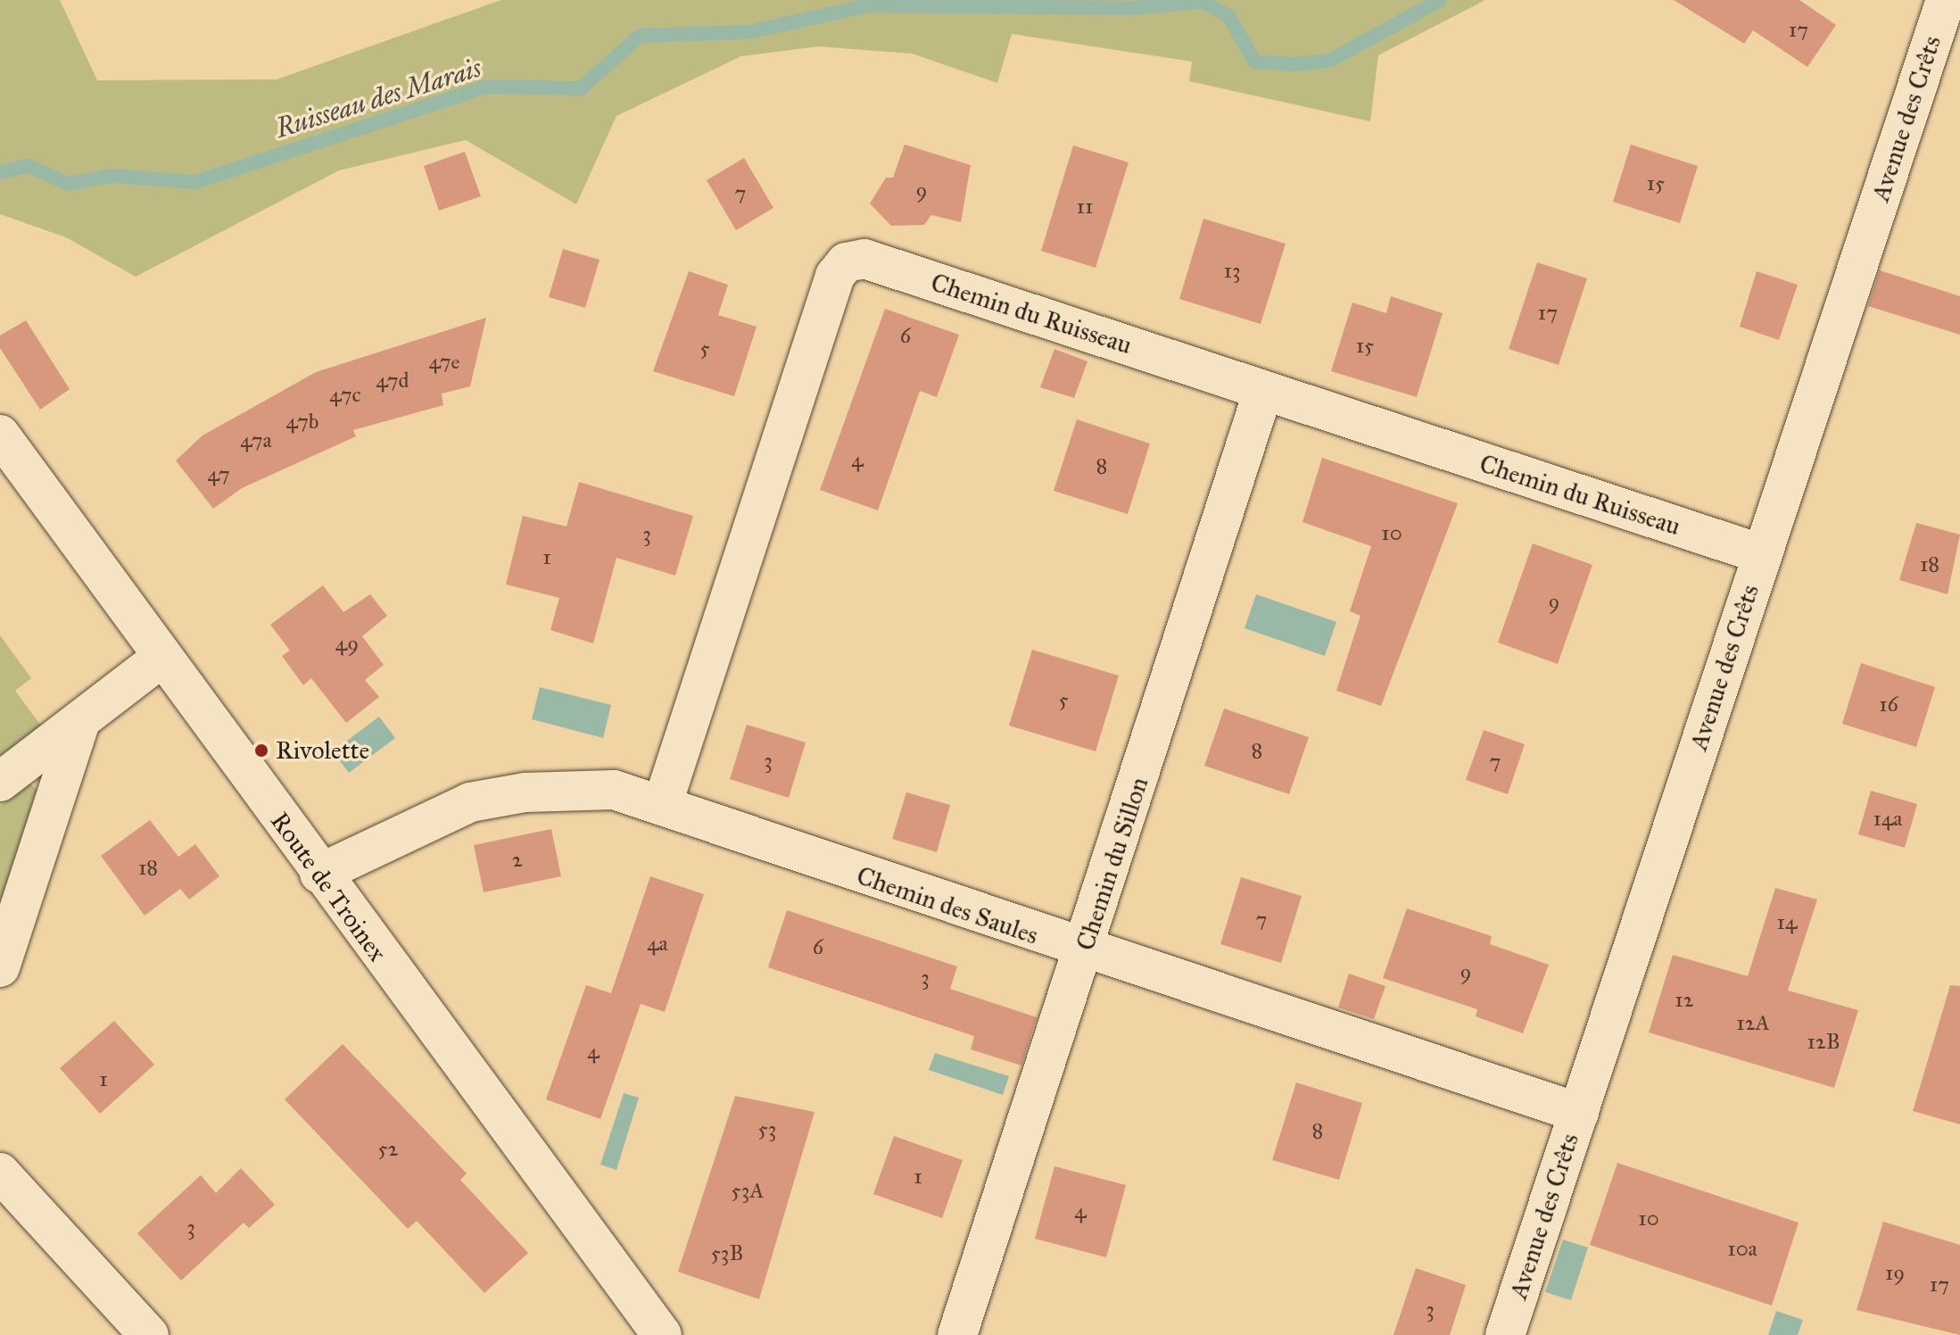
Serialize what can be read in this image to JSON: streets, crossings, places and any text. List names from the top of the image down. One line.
{"streets":{"street":["Avenue des Crêts","Chemin du Ruisseau","Chemin du Sillon","Route de Troinex","Chemin des Saules"]},"crossings":[["Avenue des Crêts","Chemin du Ruisseau"],["Avenue des Crêts","Chemin des Saules"],["Chemin du Ruisseau","Chemin du Sillon"],["Chemin du Ruisseau","Chemin des Saules"],["Chemin du Sillon","Chemin des Saules"],["Route de Troinex","Chemin des Saules"]],"water":["Ruisseau des Marais"],"places":["Rivolette"],"house_numbers":["17","15","9","7","11","13","17","6","15","5","47e","47d","47c","47b","47a","4","8","47","10","3","1","18","9","49","5","16","8","3","7","14a","2","18","7","14","4a","6","9","3","12","12A","12B","4","1","53","8","52","1","53A","4","10","3","10a","53B","19","17","3"]}
